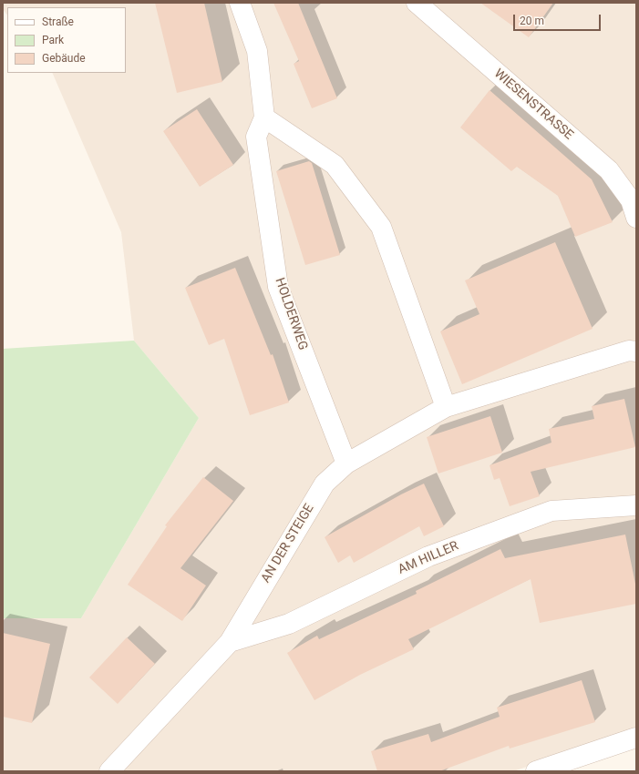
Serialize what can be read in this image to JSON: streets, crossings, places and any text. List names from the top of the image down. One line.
{"streets":{"street":["WIESENSTRASSE","HOLDERWEG","AN DER STEIGE","AM HILLER"]},"crossings":[["HOLDERWEG","AN DER STEIGE"],["AN DER STEIGE","AM HILLER"]],"legend":["Straße","Park","Gebäude"],"scale_bar":"20 m"}
